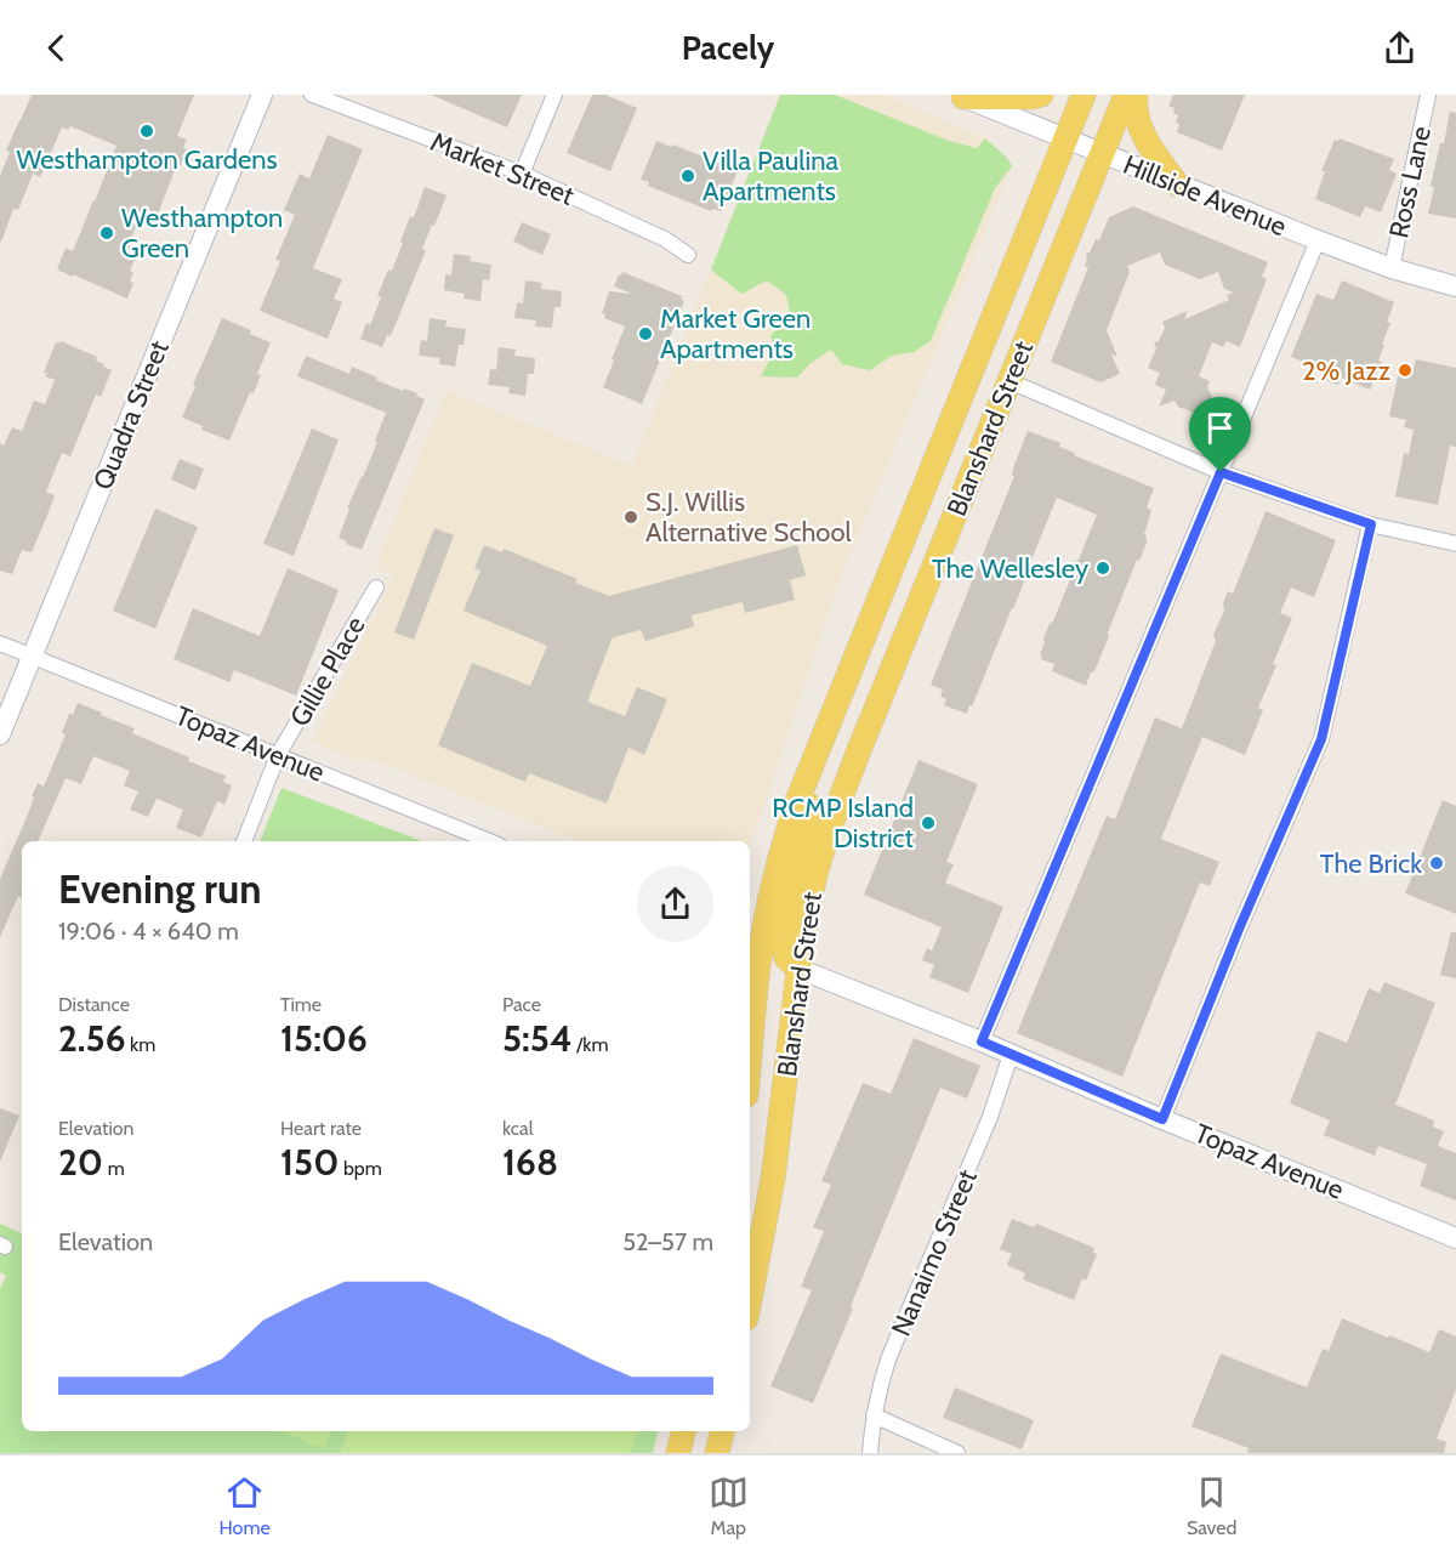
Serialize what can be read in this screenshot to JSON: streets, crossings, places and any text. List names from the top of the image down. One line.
{"streets":{"main road":["Hillside Avenue","Quadra Street","Blanshard Street","Topaz Avenue"],"street":["Market Street","Ross Lane","Gillie Place","Nanaimo Street"]},"crossings":[["Ross Lane","Hillside Avenue"],["Hillside Avenue","Blanshard Street"],["Quadra Street","Topaz Avenue"],["Blanshard Street","Topaz Avenue"],["Gillie Place","Topaz Avenue"],["Topaz Avenue","Nanaimo Street"]],"places":["Westhampton Gardens","Villa Paulina Apartments","Westhampton Green","Market Green Apartments","2% Jazz","S.J. Willis Alternative School","The Wellesley","RCMP Island District","The Brick"],"page":{"header":"Pacely","heading":["Evening run","19:06 · 4 × 640 m"],"stats":[["Distance","2.56 km"],["Time","15:06"],["Pace","5:54 /km"],["Elevation","20 m"],["Heart rate","150 bpm"],["kcal","168"]],"chart":["Elevation","52–57 m"],"tabs":["Home","Map","Saved"]}}
